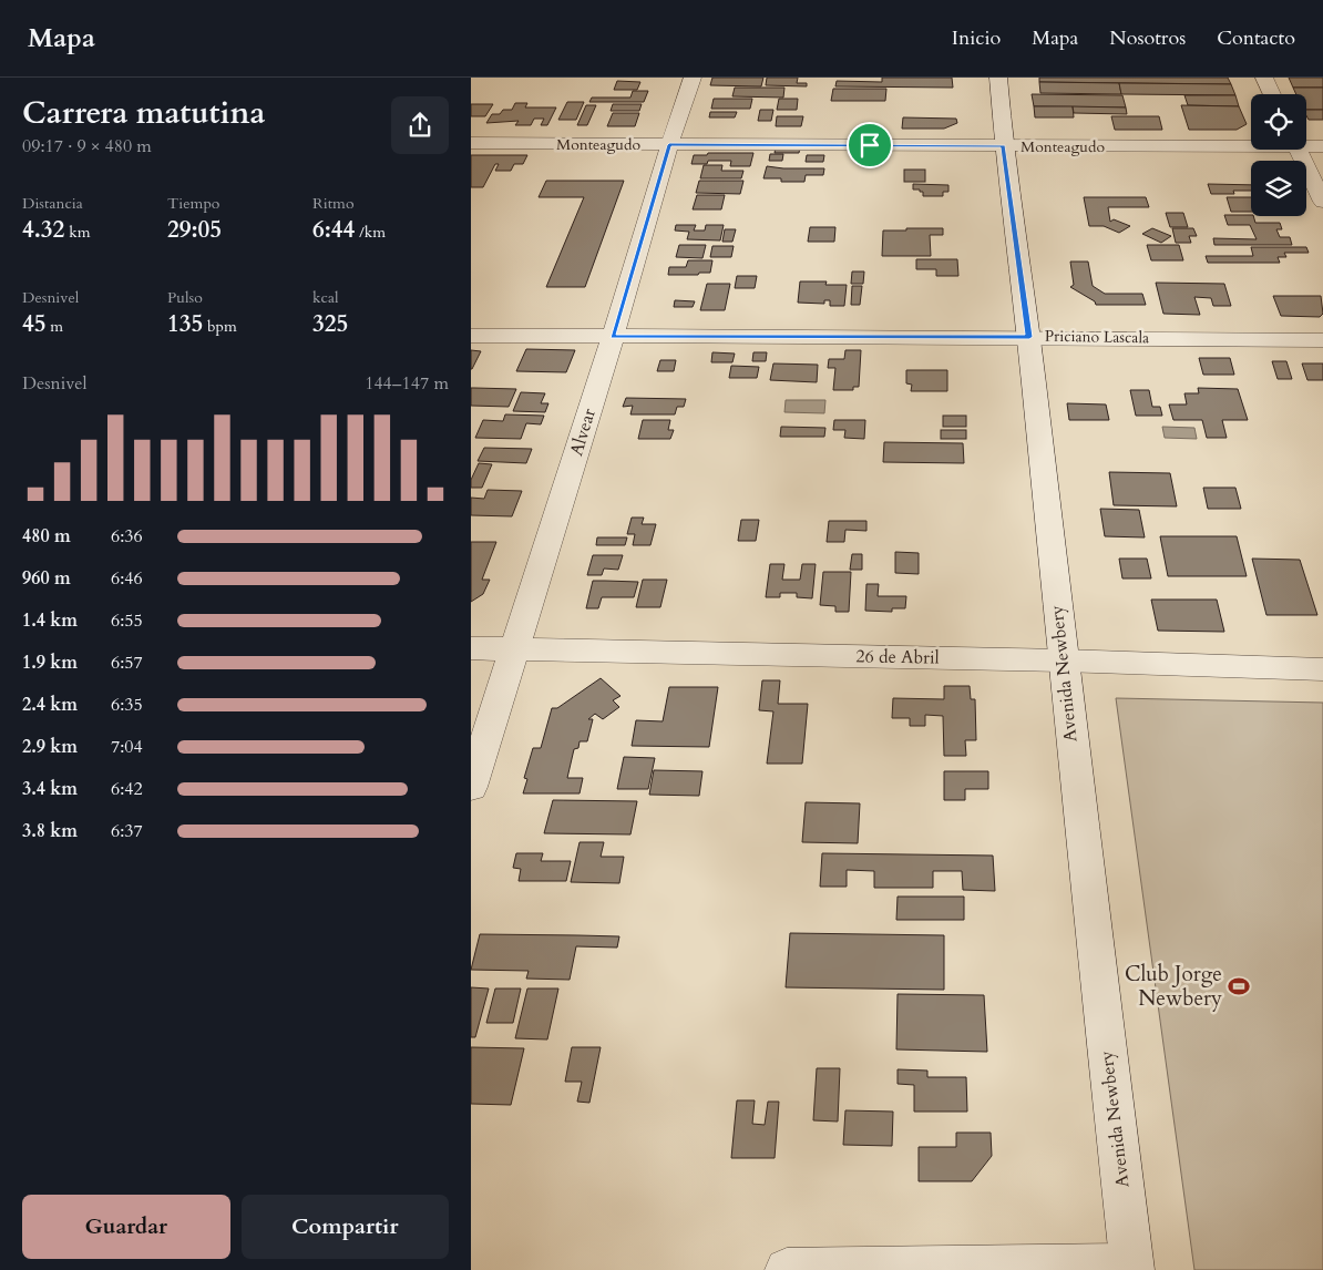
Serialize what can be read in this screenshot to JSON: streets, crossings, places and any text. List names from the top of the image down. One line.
{"streets":{"street":["Monteagudo","Priciano Lascala","Alvear","26 de Abril","Avenida Newbery"]},"crossings":[["Monteagudo","Alvear"],["Monteagudo","Avenida Newbery"],["Priciano Lascala","Alvear"],["Priciano Lascala","Avenida Newbery"],["Alvear","26 de Abril"],["26 de Abril","Avenida Newbery"]],"places":{"sports":["Club Jorge Newbery"]},"page":{"header":"Mapa","nav":["Inicio","Mapa","Nosotros","Contacto"],"heading":["Carrera matutina","09:17 · 9 × 480 m"],"stats":[["Distancia","4.32 km"],["Tiempo","29:05"],["Ritmo","6:44 /km"],["Desnivel","45 m"],["Pulso","135 bpm"],["kcal","325"]],"chart":["Desnivel","144–147 m"],"list":[{"name":"480 m","note":"6:36"},{"name":"960 m","note":"6:46"},{"name":"1.4 km","note":"6:55"},{"name":"1.9 km","note":"6:57"},{"name":"2.4 km","note":"6:35"},{"name":"2.9 km","note":"7:04"},{"name":"3.4 km","note":"6:42"},{"name":"3.8 km","note":"6:37"}],"buttons":["Guardar","Compartir"]}}
